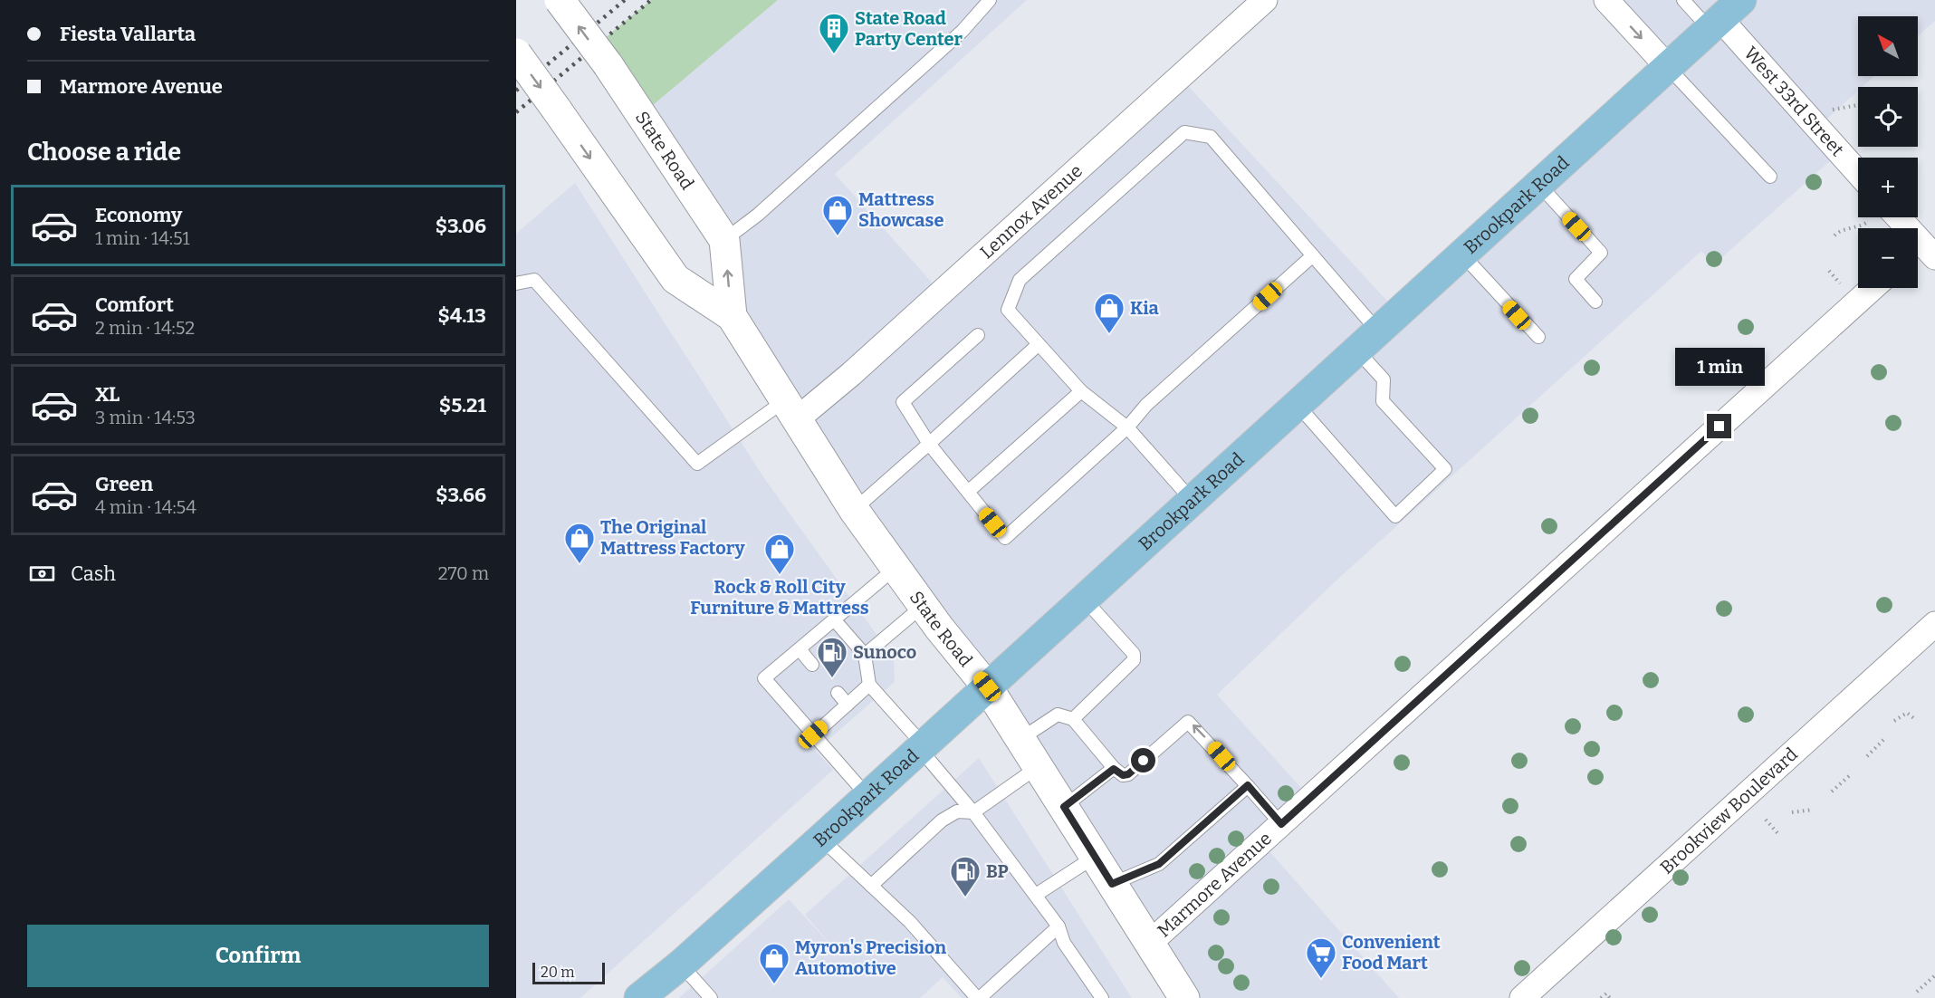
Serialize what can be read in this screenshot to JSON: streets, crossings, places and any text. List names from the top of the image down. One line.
{"streets":{"main road":["State Road","Brookpark Road"],"street":["West 33rd Street","Lennox Avenue","Brookview Boulevard","Marmore Avenue"]},"crossings":[["West 33rd Street","Brookpark Road"],["State Road","Brookpark Road"],["State Road","Lennox Avenue"],["State Road","Marmore Avenue"]],"places":{"building":["State Road Party Center"],"shop":["Mattress Showcase","Kia","The Original Mattress Factory","Rock & Roll City Furniture & Mattress","Myron's Precision Automotive"],"fuel station":["Sunoco","BP"],"supermarket":["Convenient Food Mart"]},"scale_bar":"20 m","north":"top left","page":{"banner":["Fiesta Vallarta","Marmore Avenue"],"map_buttons":["+","−"],"heading":"Choose a ride","list":[{"name":"Economy","note":"1 min · 14:51","value":"$3.06"},{"name":"Comfort","note":"2 min · 14:52","value":"$4.13"},{"name":"XL","note":"3 min · 14:53","value":"$5.21"},{"name":"Green","note":"4 min · 14:54","value":"$3.66"}],"bubble":"1 min","pay":["Cash","270 m"],"buttons":"Confirm","scale":"20 m"}}
